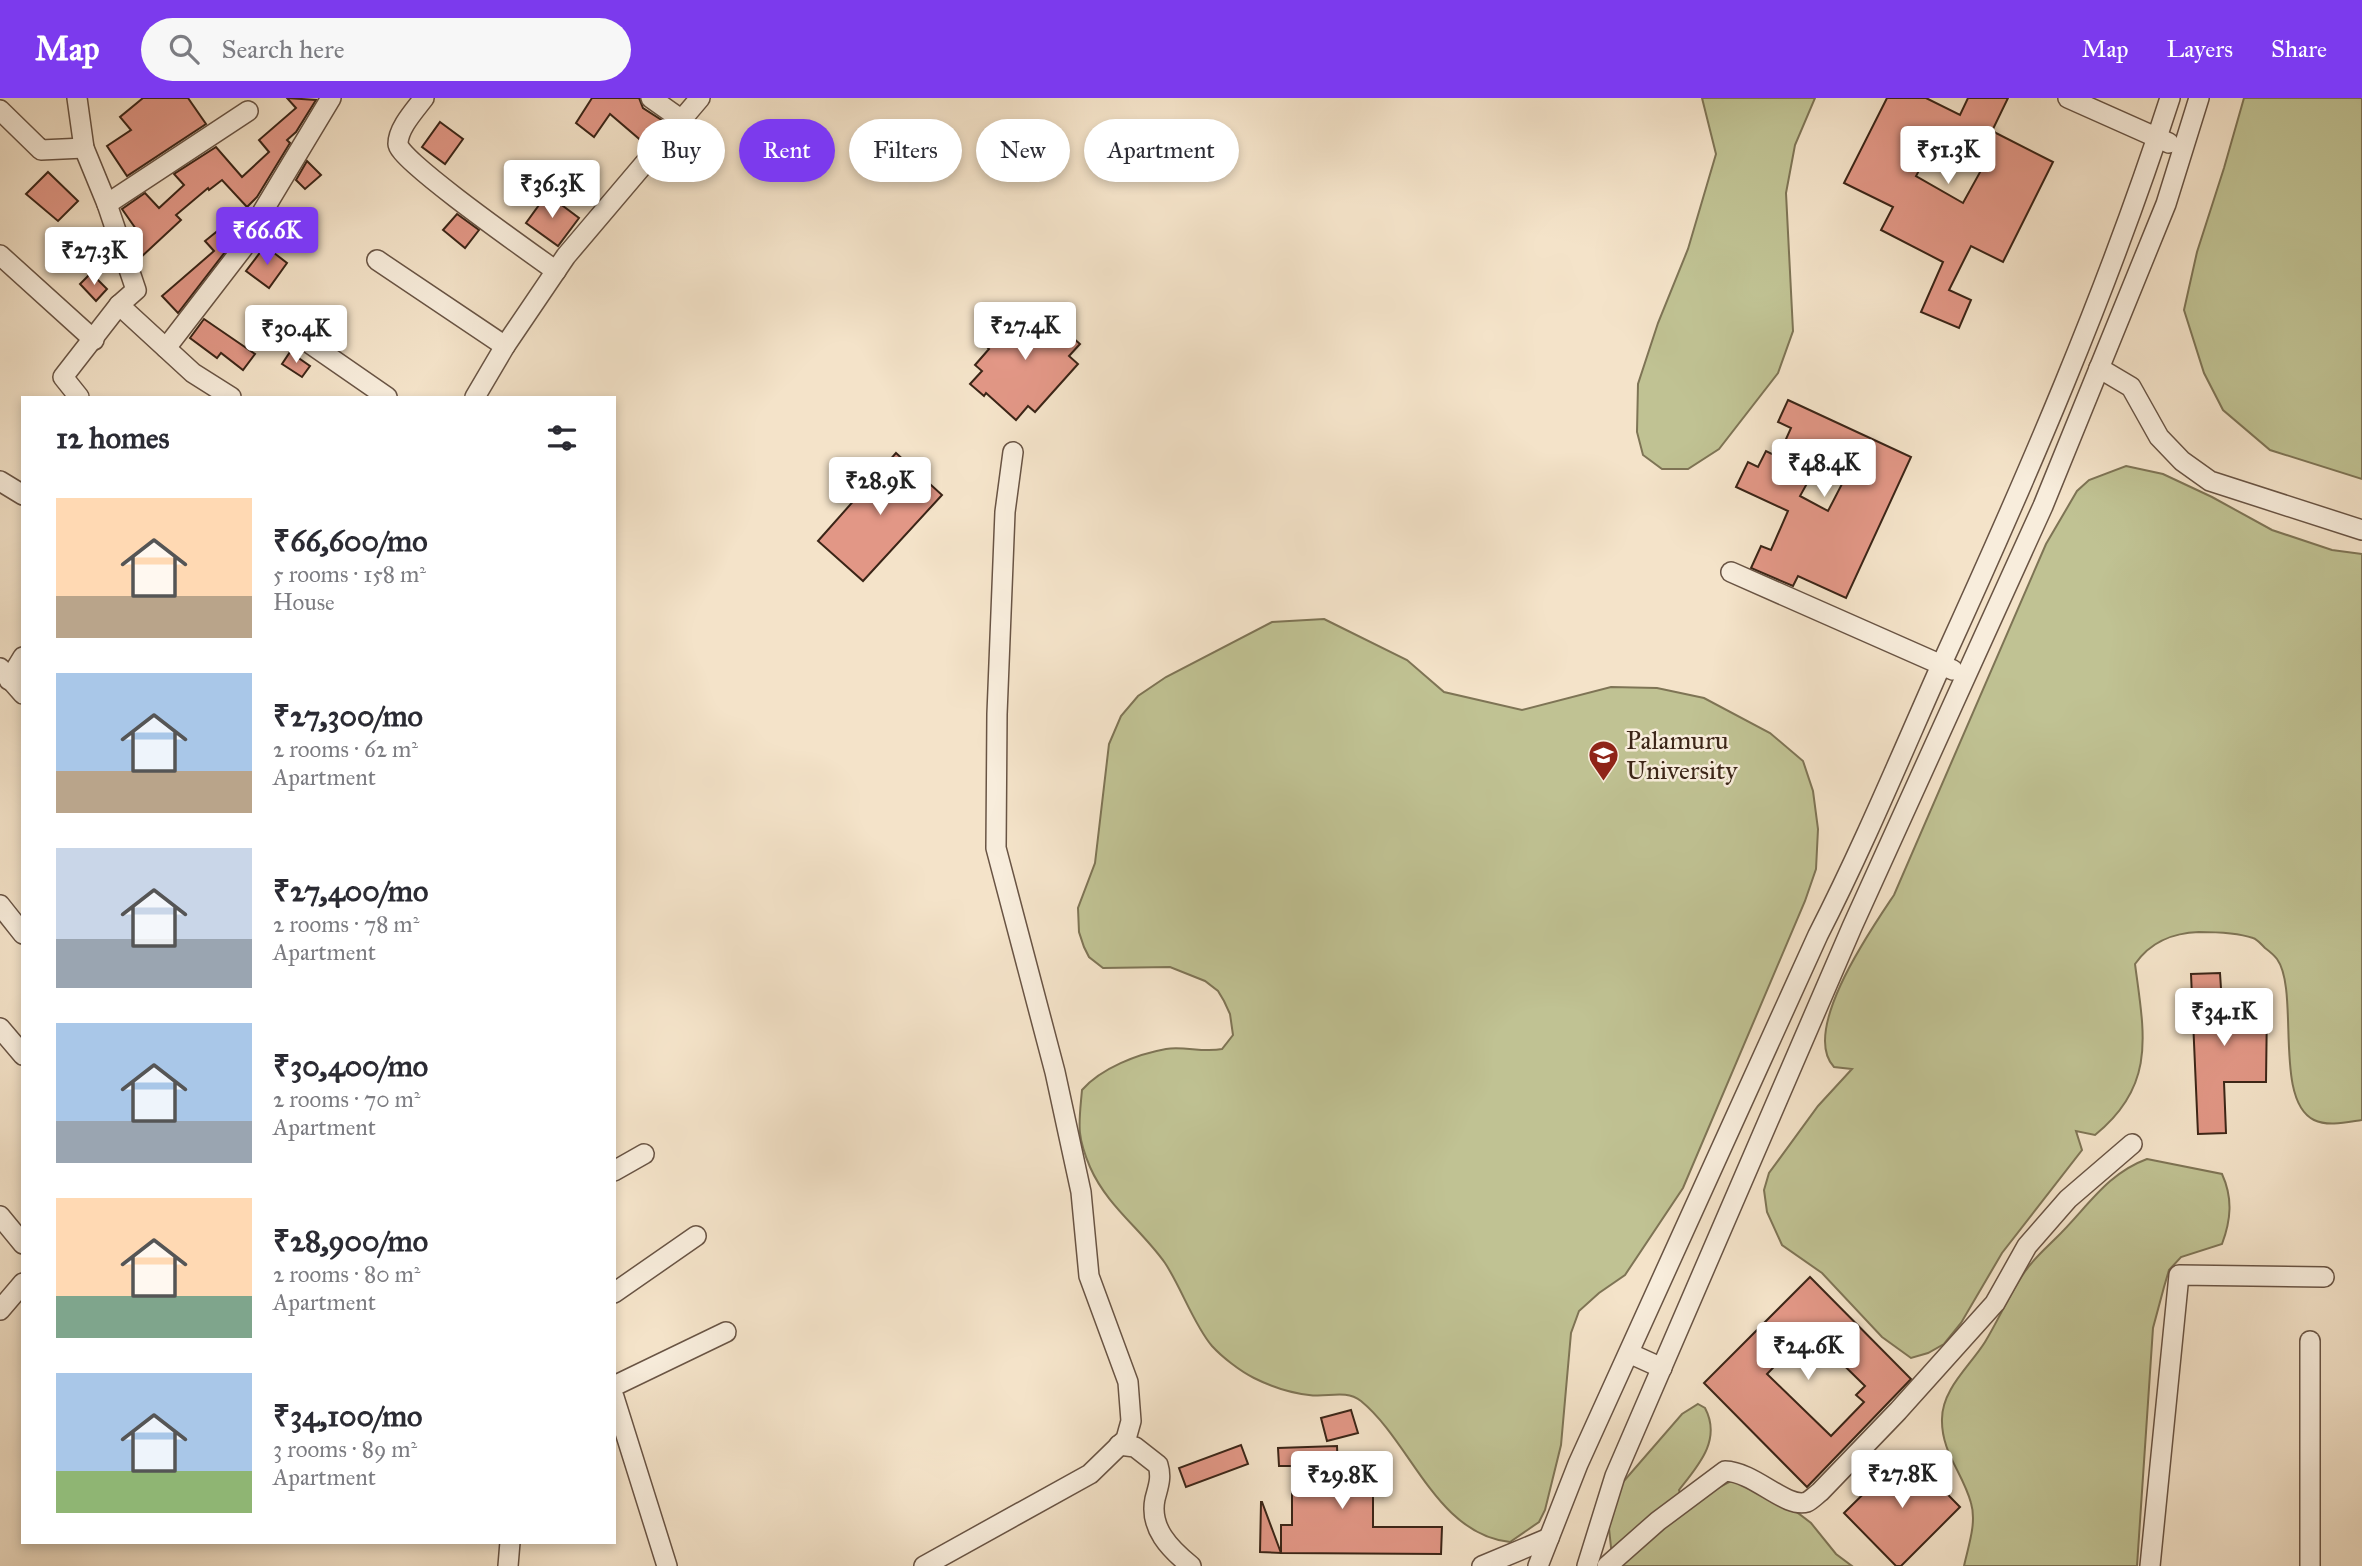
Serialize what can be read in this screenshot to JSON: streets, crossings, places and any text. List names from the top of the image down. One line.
{"places":{"school or university":["Palamuru University"]},"page":{"header":"Map","search":"Search here","nav":["Map","Layers","Share"],"chip":["Buy","Rent","Filters","New","Apartment"],"price":["₹51.3K","₹36.3K","₹66.6K","₹27.3K","₹27.4K","₹30.4K","₹48.4K","₹28.9K","₹34.1K","₹24.6K","₹27.8K","₹29.8K"],"heading":"12 homes","list":[{"name":"₹66,600/mo","note":"5 rooms · 158 m² · House"},{"name":"₹27,300/mo","note":"2 rooms · 62 m² · Apartment"},{"name":"₹27,400/mo","note":"2 rooms · 78 m² · Apartment"},{"name":"₹30,400/mo","note":"2 rooms · 70 m² · Apartment"},{"name":"₹28,900/mo","note":"2 rooms · 80 m² · Apartment"},{"name":"₹34,100/mo","note":"3 rooms · 89 m² · Apartment"}]}}
